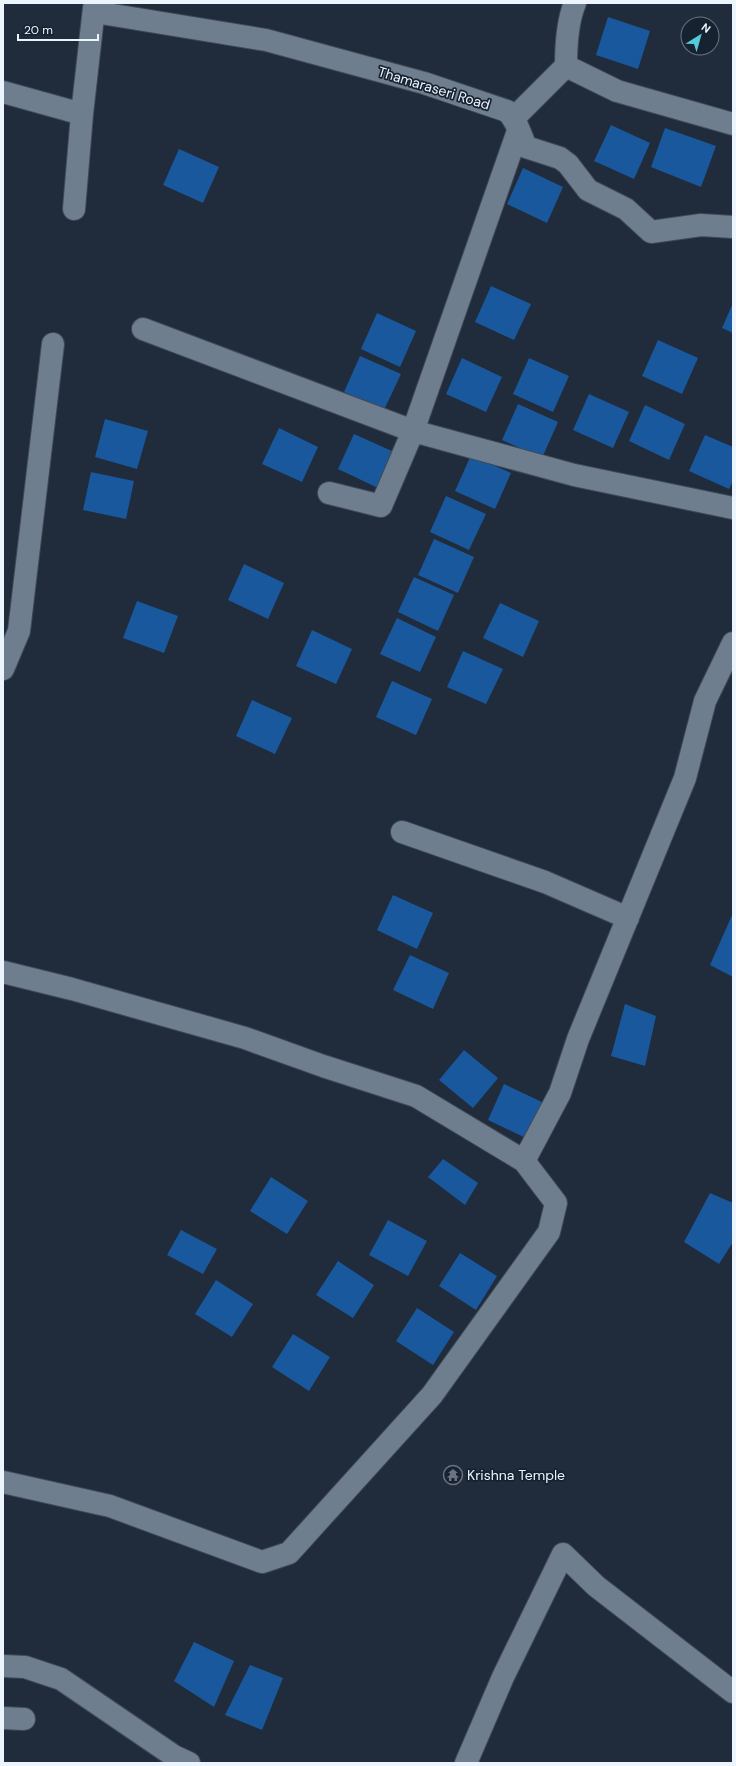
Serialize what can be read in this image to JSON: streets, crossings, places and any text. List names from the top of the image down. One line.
{"streets":{"street":["Thamaraseri Road"]},"places":{"temple":["Krishna Temple"]},"scale_bar":"20 m","north":"top right"}
